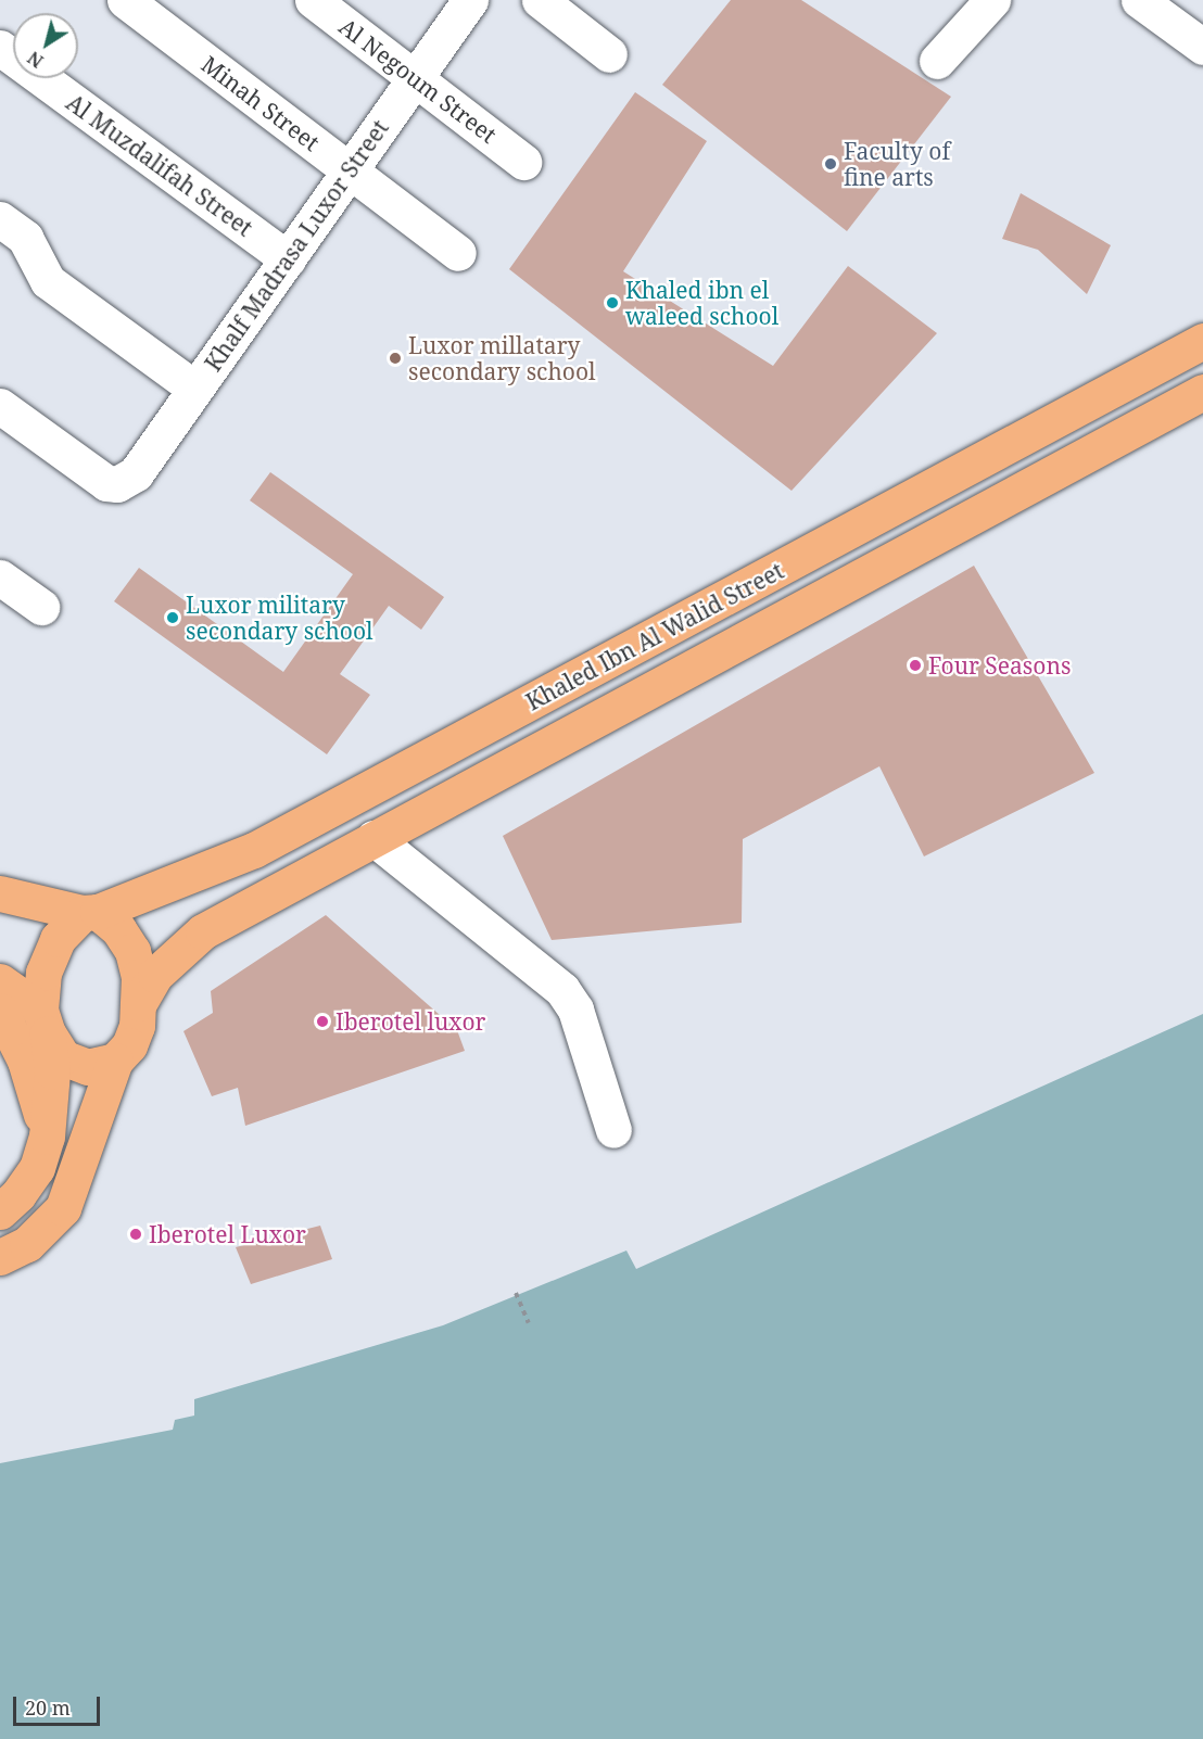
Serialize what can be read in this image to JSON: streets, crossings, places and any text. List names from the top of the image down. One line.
{"streets":{"main road":["Khaled Ibn Al Walid Street"],"street":["Al Negoum Street","Minah Street","Al Muzdalifah Street","Khalf Madrasa Luxor Street"]},"crossings":[["Al Negoum Street","Khalf Madrasa Luxor Street"],["Minah Street","Khalf Madrasa Luxor Street"],["Al Muzdalifah Street","Khalf Madrasa Luxor Street"]],"places":["Faculty of fine arts","Khaled ibn el waleed school","Luxor millatary secondary school","Luxor military secondary school","Four Seasons","Iberotel luxor","Iberotel Luxor"],"scale_bar":"20 m","north":"bottom left"}
